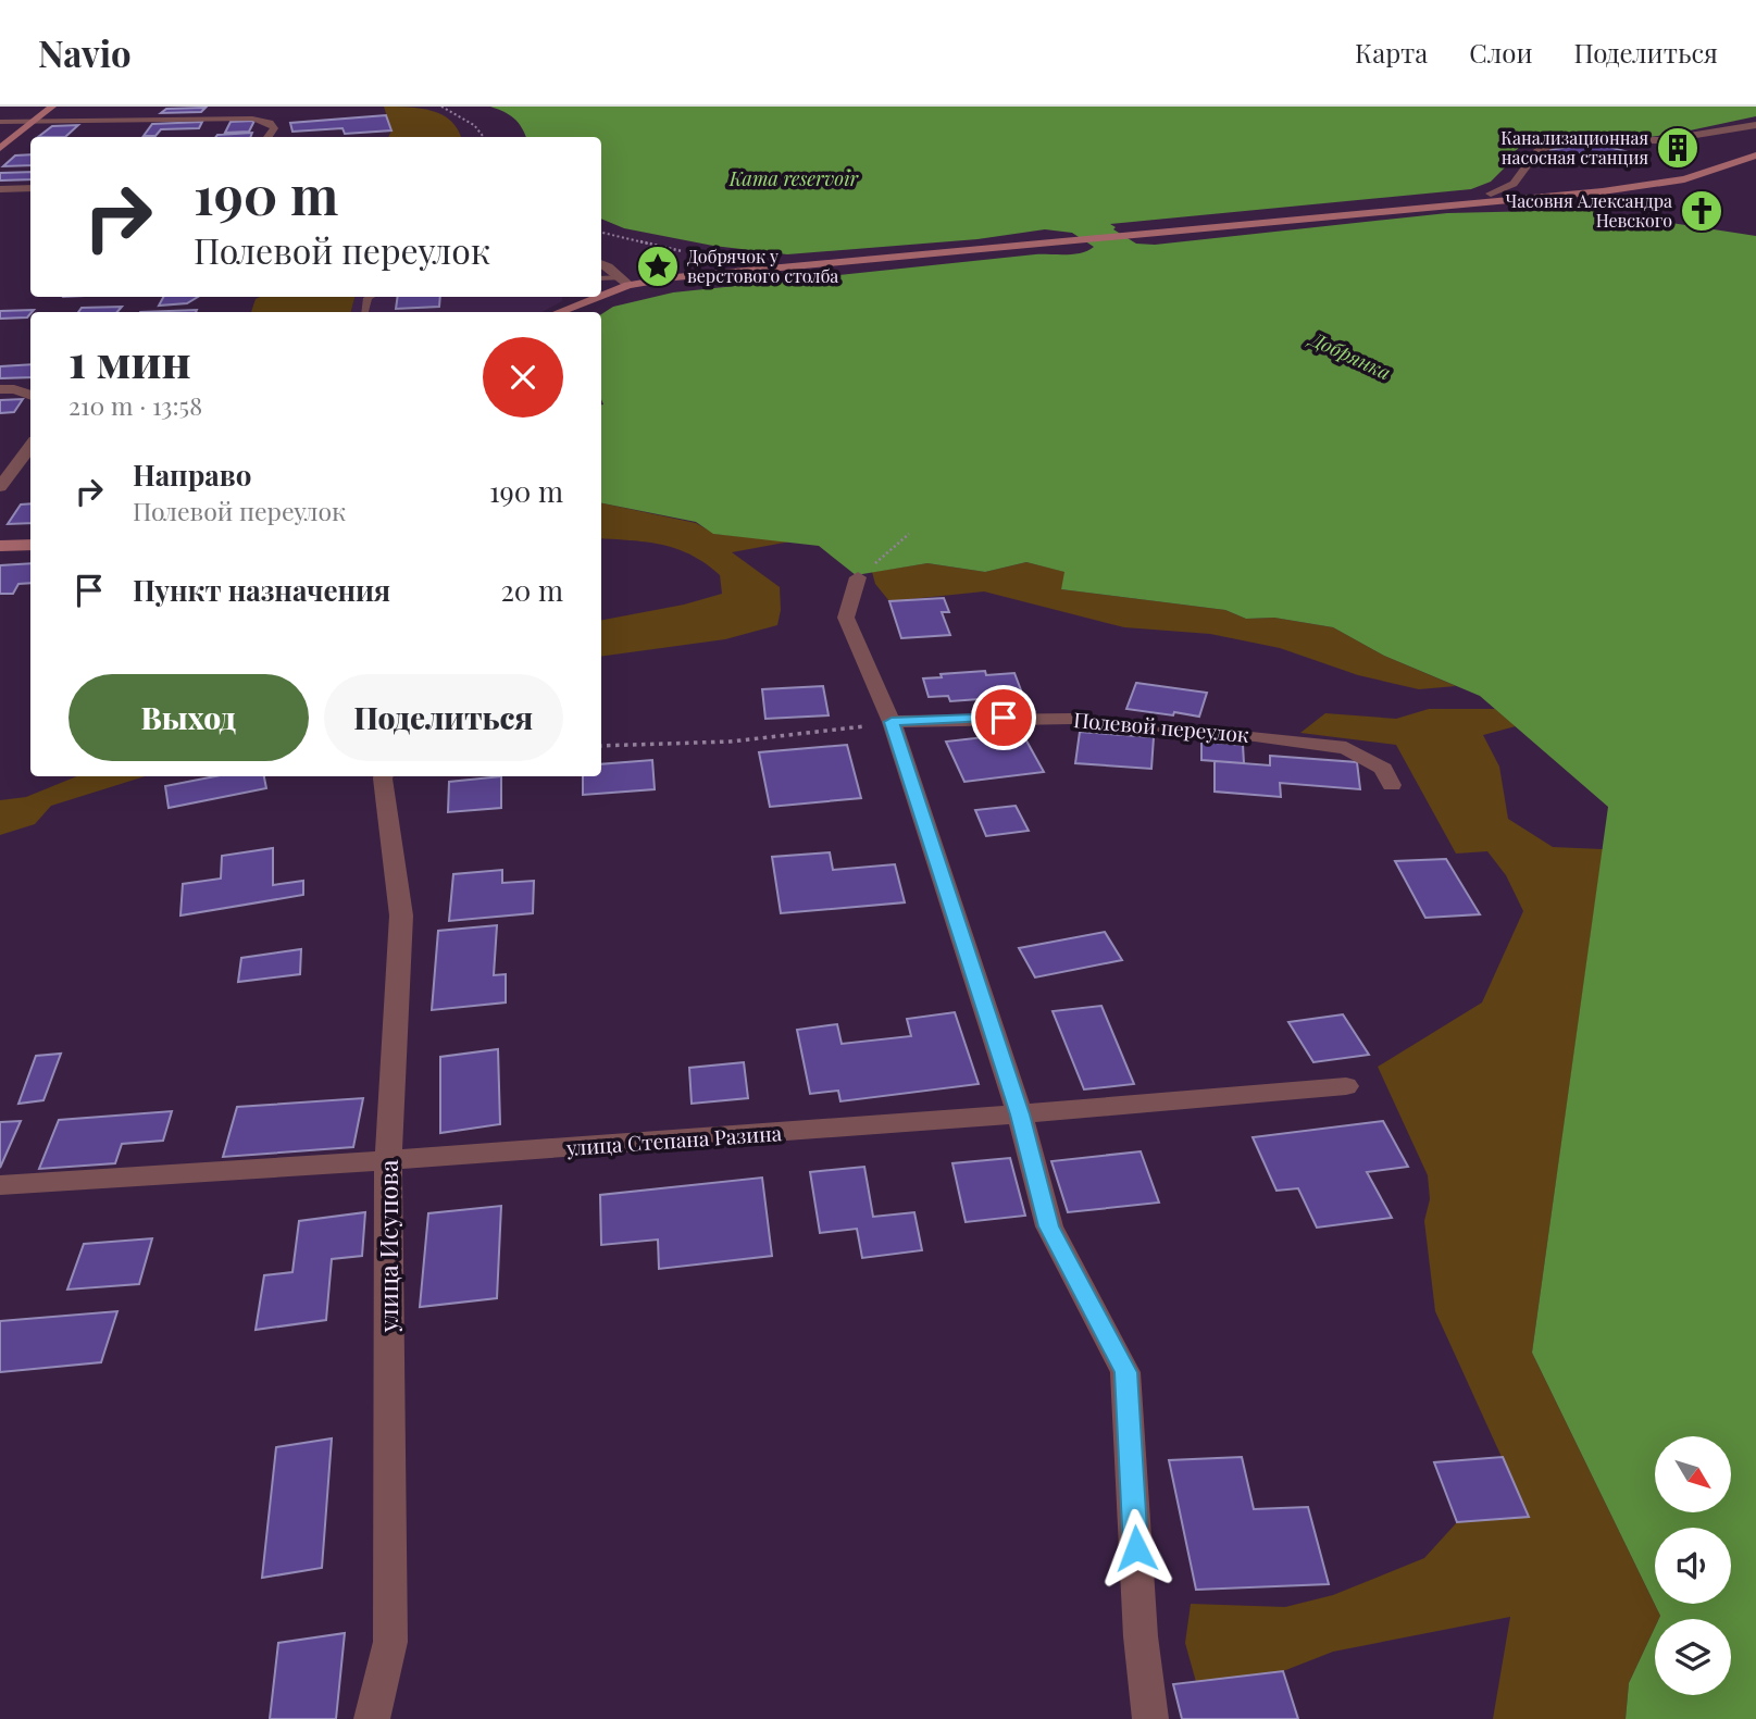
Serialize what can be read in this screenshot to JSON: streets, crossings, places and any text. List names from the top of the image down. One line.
{"streets":{"street":["Полевой переулок","улица Степана Разина","улица Исупова"]},"crossings":[["улица Степана Разина","улица Исупова"]],"water":["Kama reservoir","Добрянка"],"places":{"building":["Канализационная насосная станция"],"church":["Часовня Александра Невского"],"place":["Добрячок у верстового столба"]},"north":"bottom right","page":{"header":"Navio","nav":["Карта","Слои","Поделиться"],"turn":["190 m","Полевой переулок"],"heading":["1 мин","210 m · 13:58"],"list":[{"name":"Направо","note":"Полевой переулок","value":"190 m"},{"name":"Пункт назначения","value":"20 m"}],"buttons":["Выход","Поделиться"]}}
